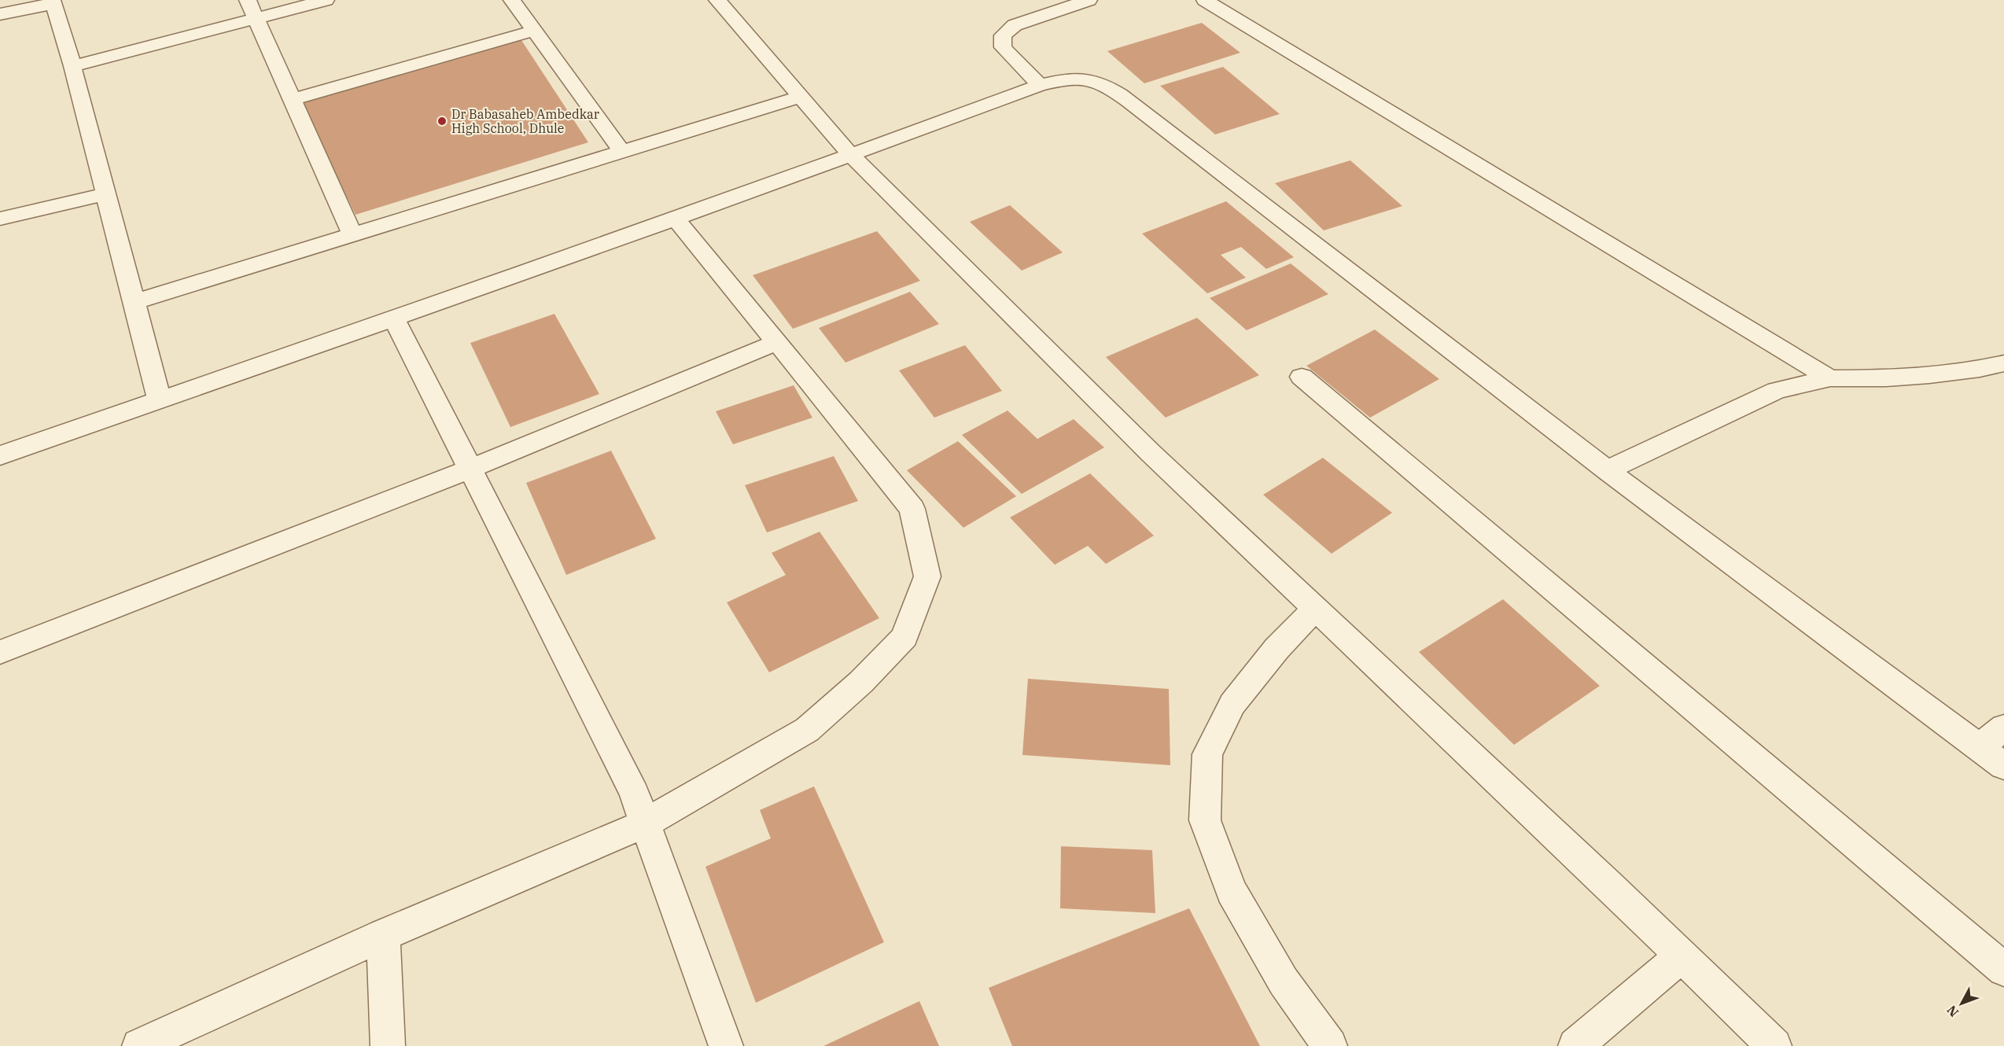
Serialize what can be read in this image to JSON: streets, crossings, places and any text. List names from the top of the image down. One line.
{"places":["Dr Babasaheb Ambedkar High School, Dhule"],"north":"bottom left"}
